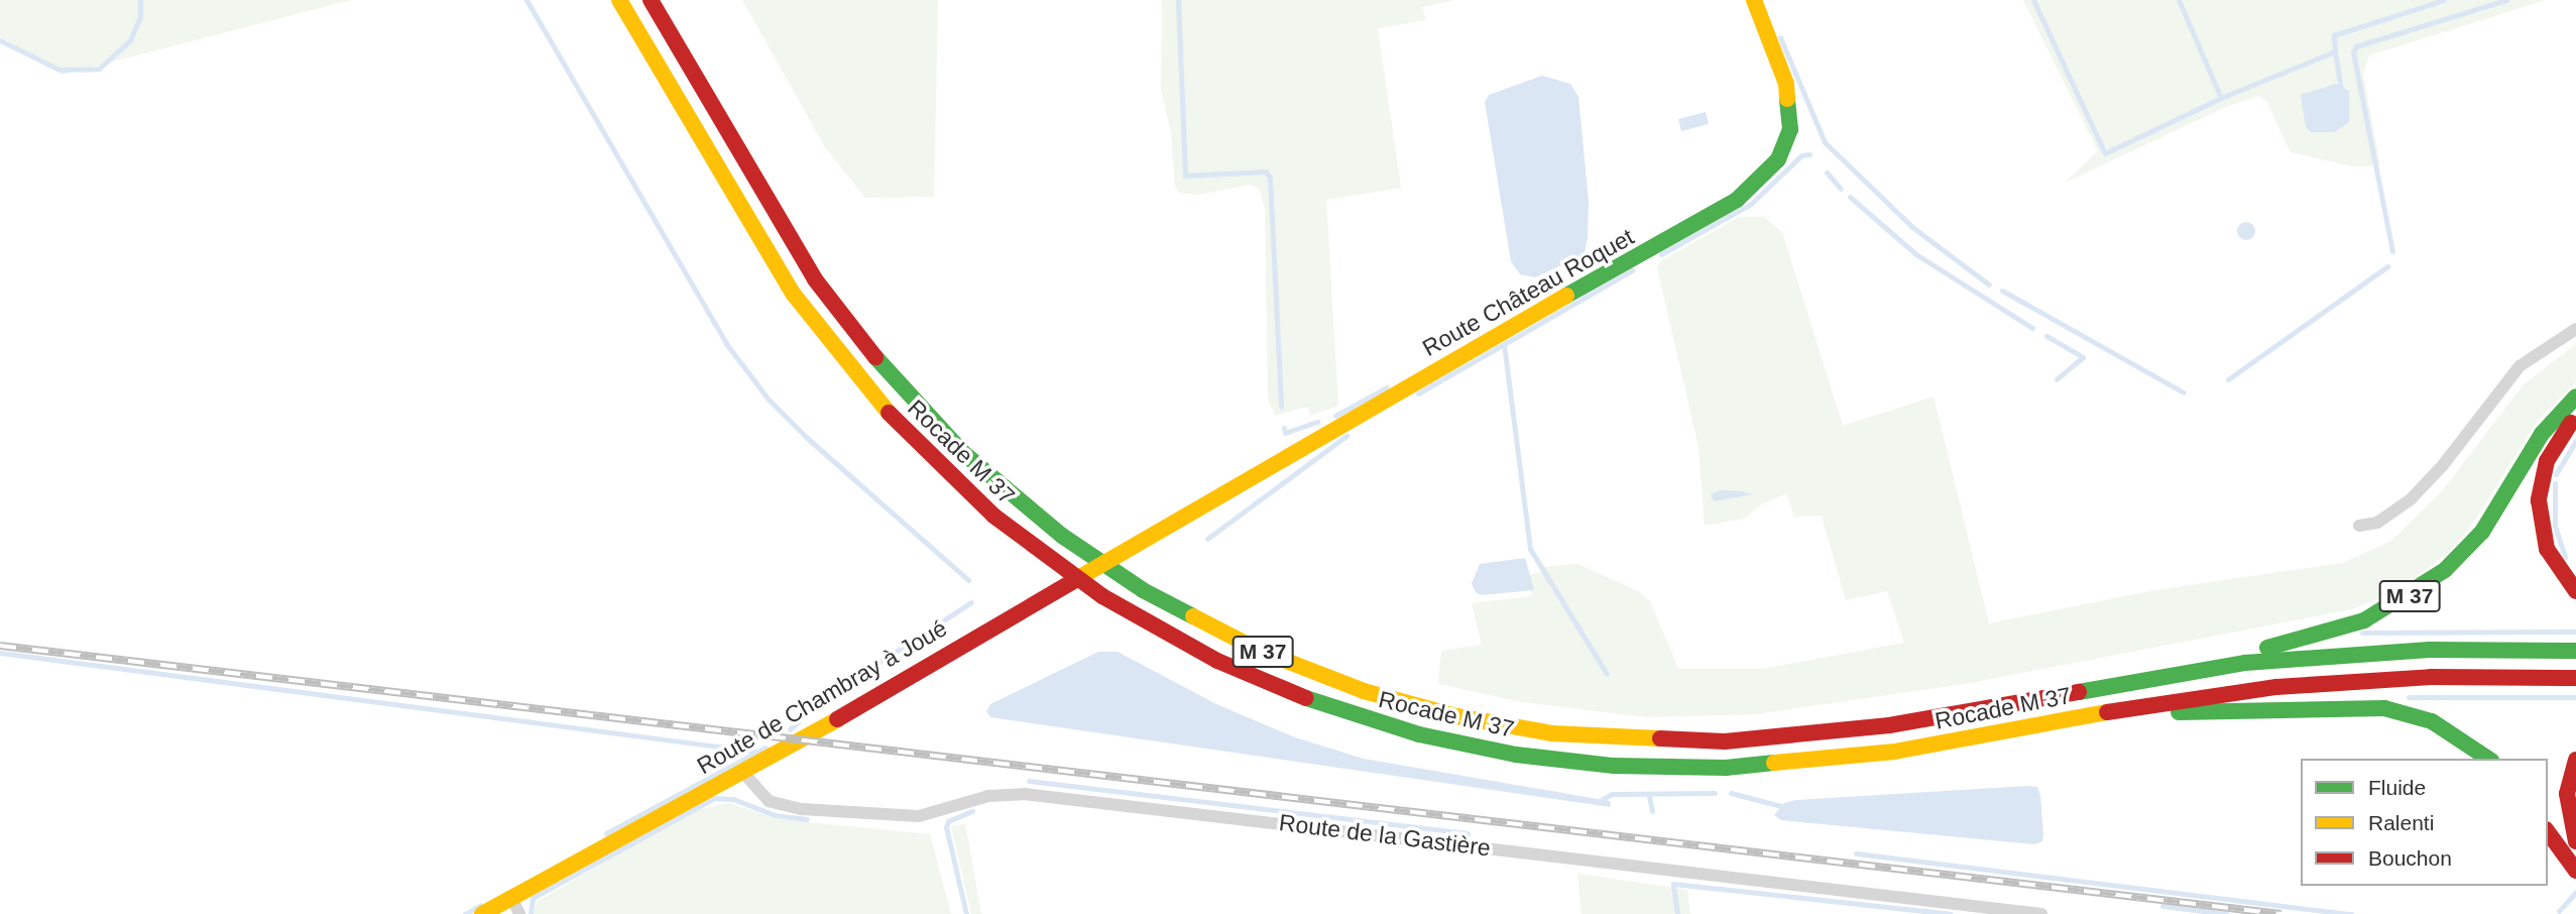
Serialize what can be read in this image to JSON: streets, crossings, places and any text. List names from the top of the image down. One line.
{"streets":{"main road":["Route Château Roquet","Rocade M 37","M 37","Route de Chambray à Joué"],"street":["Route de la Gastière"]},"crossings":[["Route Château Roquet","Route de Chambray à Joué"],["Rocade M 37","M 37"],["Route de Chambray à Joué","Route de la Gastière"]],"legend":["Fluide","Ralenti","Bouchon"]}
